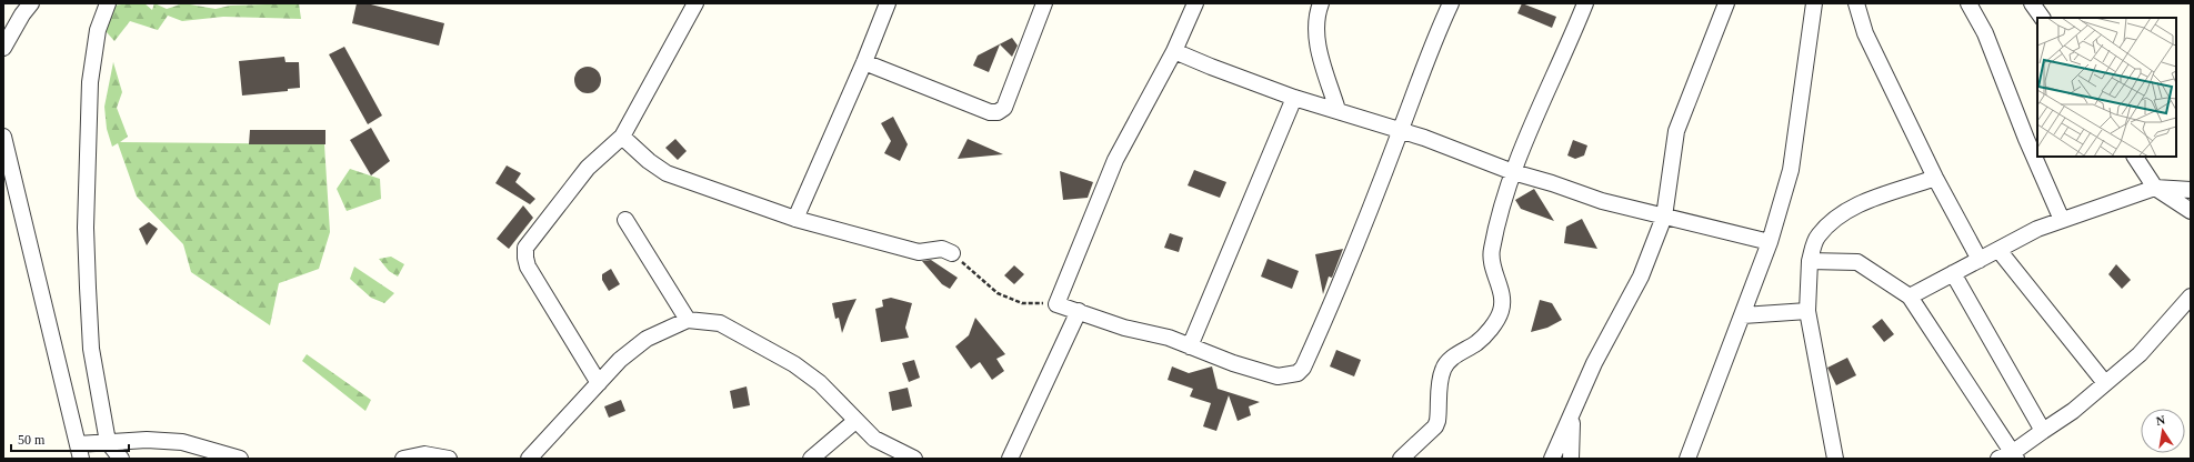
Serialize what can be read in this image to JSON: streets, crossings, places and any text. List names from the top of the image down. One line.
{"scale_bar":"50 m","north":"top"}
